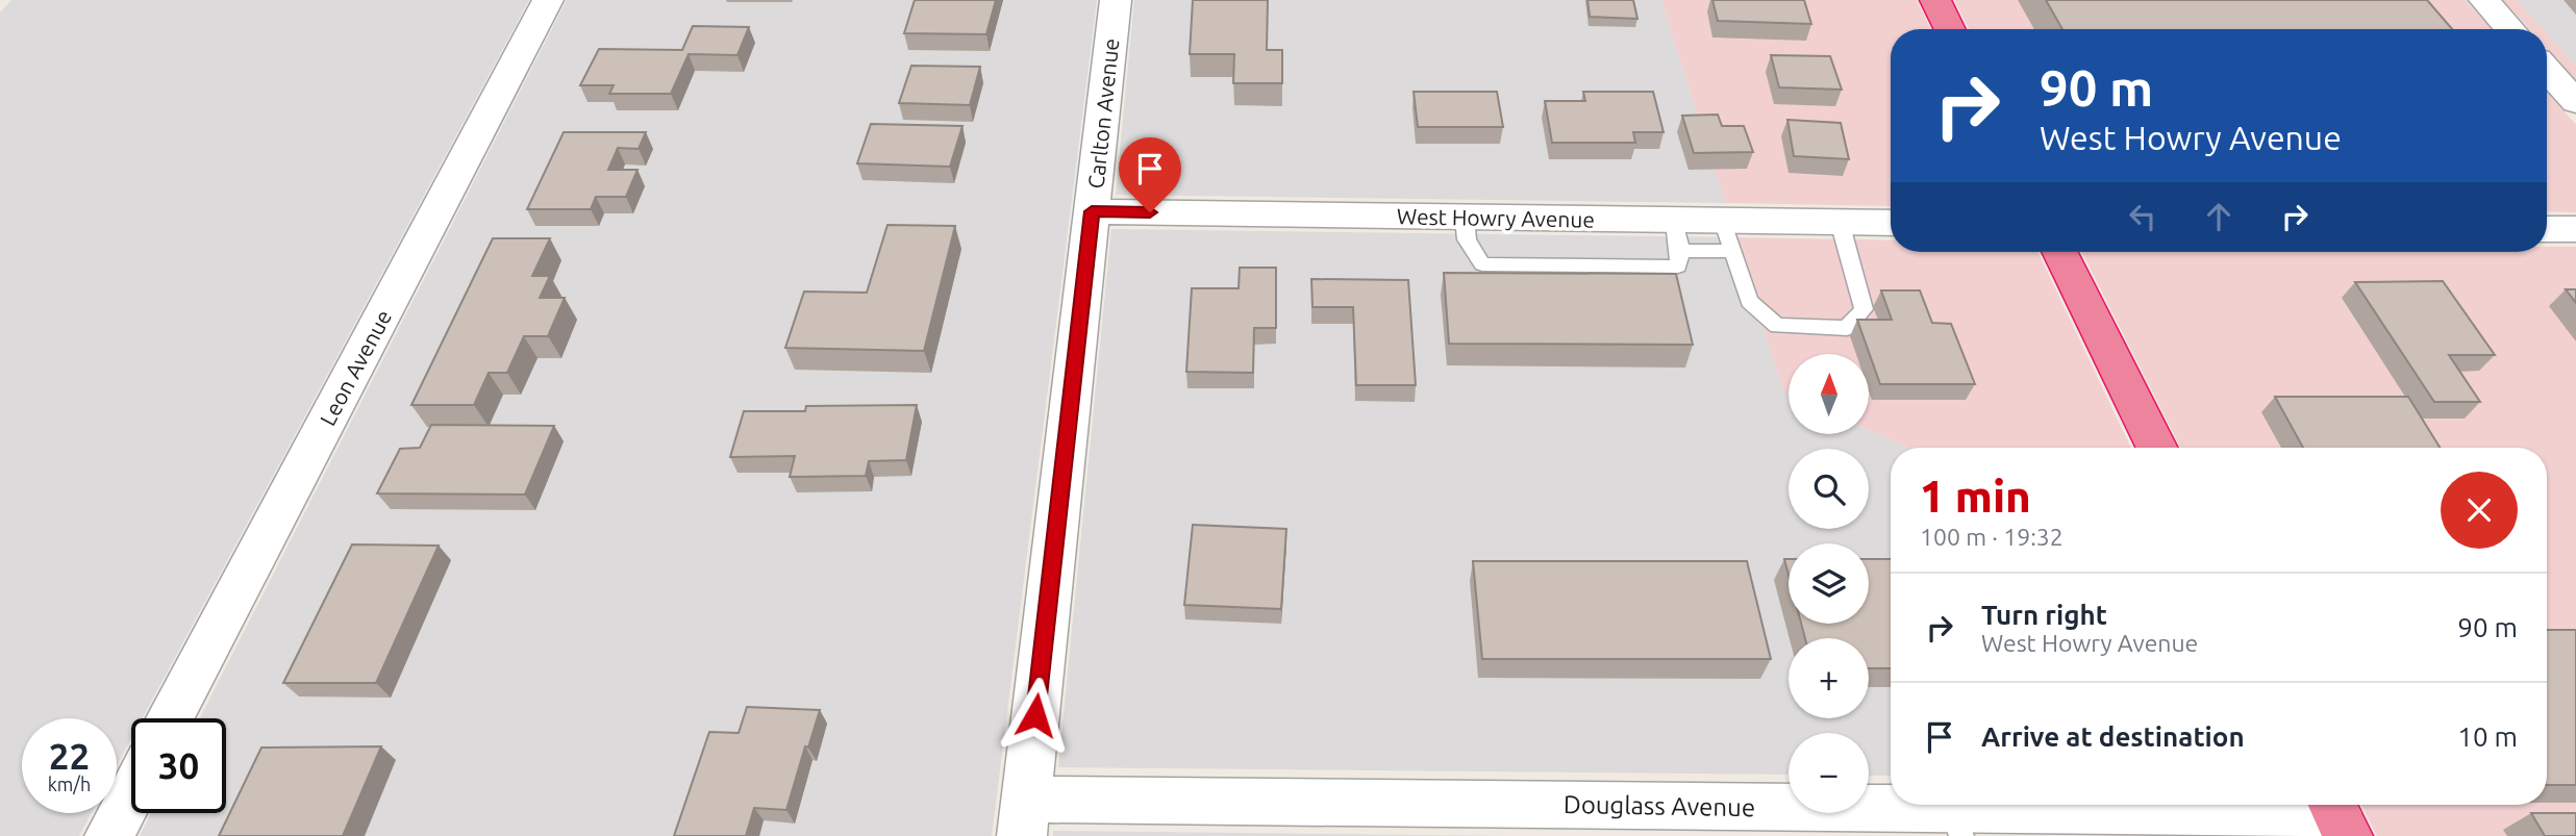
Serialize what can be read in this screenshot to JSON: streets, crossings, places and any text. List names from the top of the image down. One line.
{"streets":{"street":["Carlton Avenue","West Howry Avenue","Leon Avenue","Douglass Avenue"]},"crossings":[["Carlton Avenue","West Howry Avenue"],["Carlton Avenue","Douglass Avenue"]],"north":"top","page":{"turn":["90 m","West Howry Avenue"],"map_buttons":["+","−"],"heading":["1 min","100 m · 19:32"],"list":[{"name":"Turn right","note":"West Howry Avenue","value":"90 m"},{"name":"Arrive at destination","value":"10 m"}],"speed":"22 km/h","limit":"30"}}
